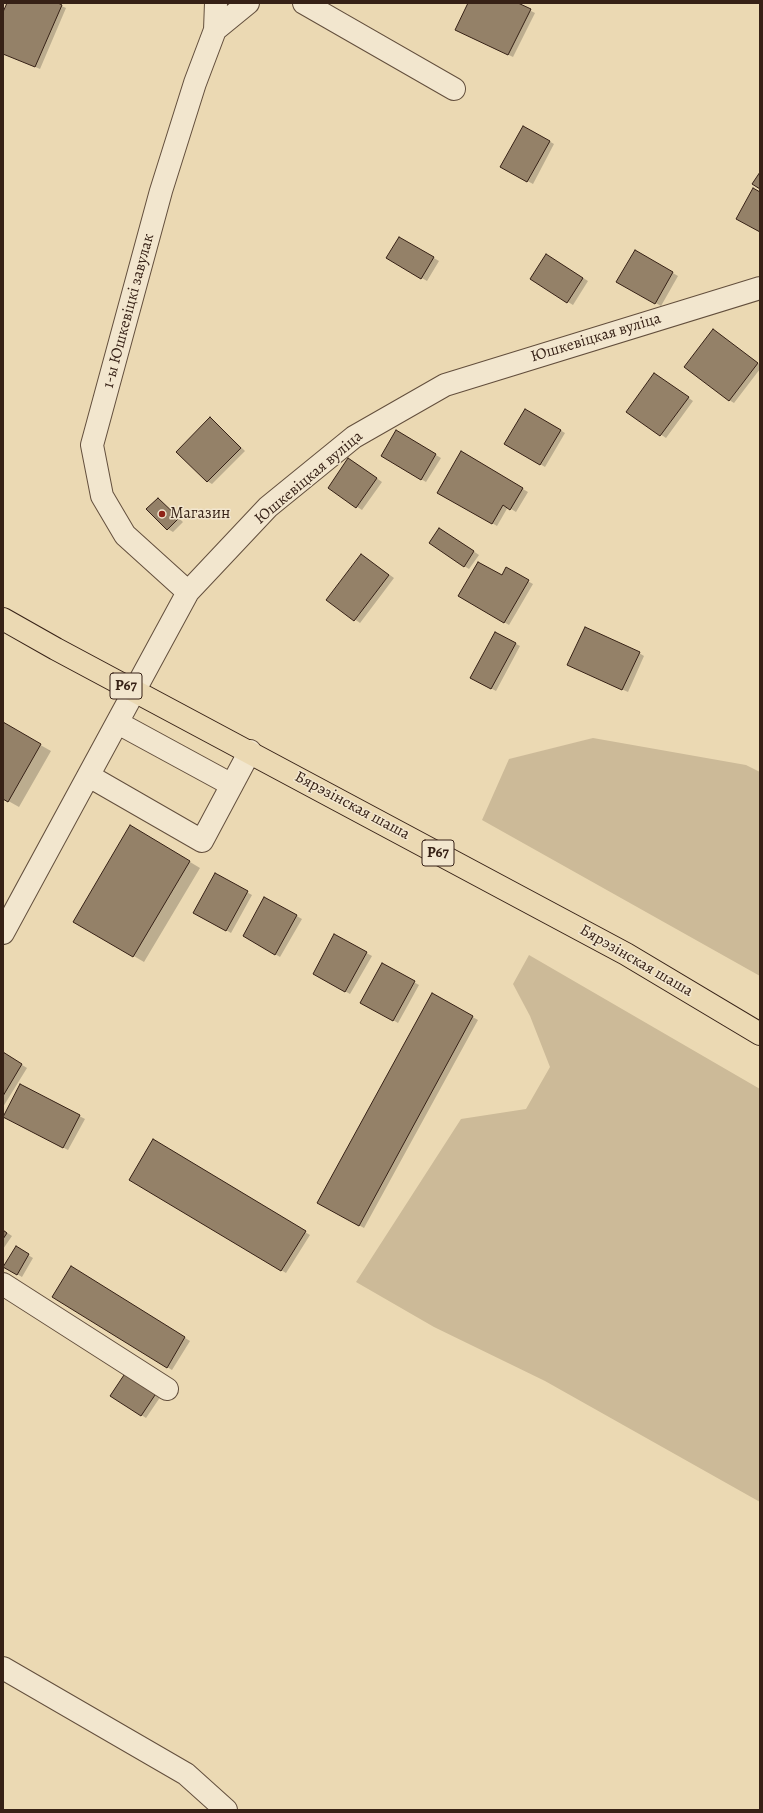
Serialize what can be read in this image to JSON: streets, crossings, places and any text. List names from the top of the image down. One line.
{"streets":{"main road":["Р67","Бярэзінская шаша"],"street":["1-ы Юшкевіцкі завулак","Юшкевіцкая вуліца"]},"crossings":[["1-ы Юшкевіцкі завулак","Юшкевіцкая вуліца"],["Юшкевіцкая вуліца","Бярэзінская шаша"]],"places":["Магазин"]}
